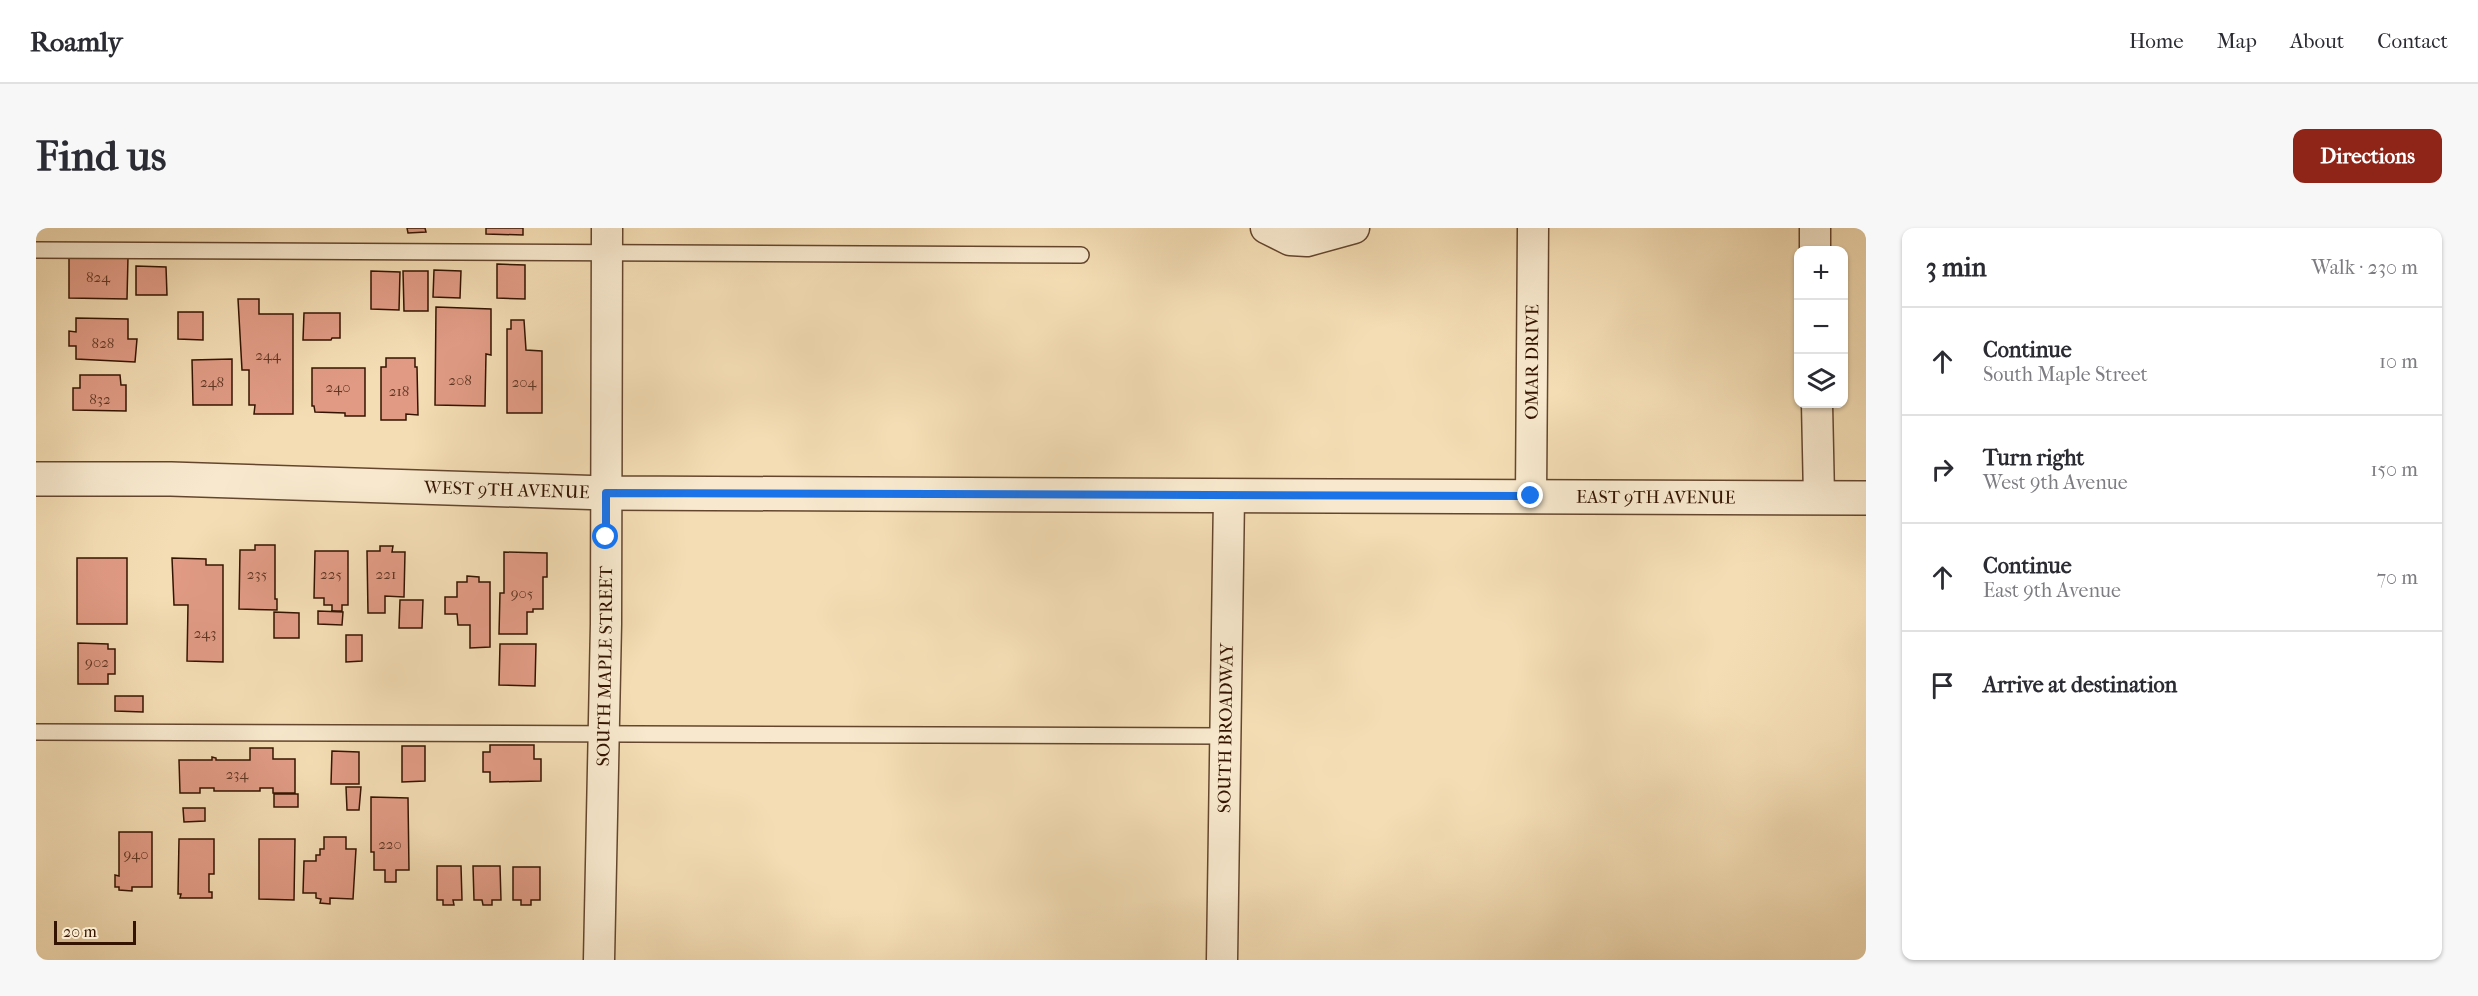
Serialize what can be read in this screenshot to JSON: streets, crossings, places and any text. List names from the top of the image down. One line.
{"streets":{"street":["OMAR DRIVE","WEST 9TH AVENUE","EAST 9TH AVENUE","SOUTH MAPLE STREET","SOUTH BROADWAY"]},"crossings":[["OMAR DRIVE","EAST 9TH AVENUE"],["WEST 9TH AVENUE","EAST 9TH AVENUE"],["WEST 9TH AVENUE","SOUTH MAPLE STREET"],["WEST 9TH AVENUE","SOUTH BROADWAY"],["EAST 9TH AVENUE","SOUTH BROADWAY"]],"house_numbers":["824","828","244","208","248","204","240","218","832","235","225","221","905","243","902","234","220","940"],"scale_bar":"20 m","page":{"header":"Roamly","nav":["Home","Map","About","Contact"],"buttons":"Directions","title":"Find us","heading":["3 min","Walk · 230 m"],"map_buttons":["+","−"],"list":[["Continue","South Maple Street","10 m"],["Turn right","West 9th Avenue","150 m"],["Continue","East 9th Avenue","70 m"],"Arrive at destination"],"scale":"20 m"}}
